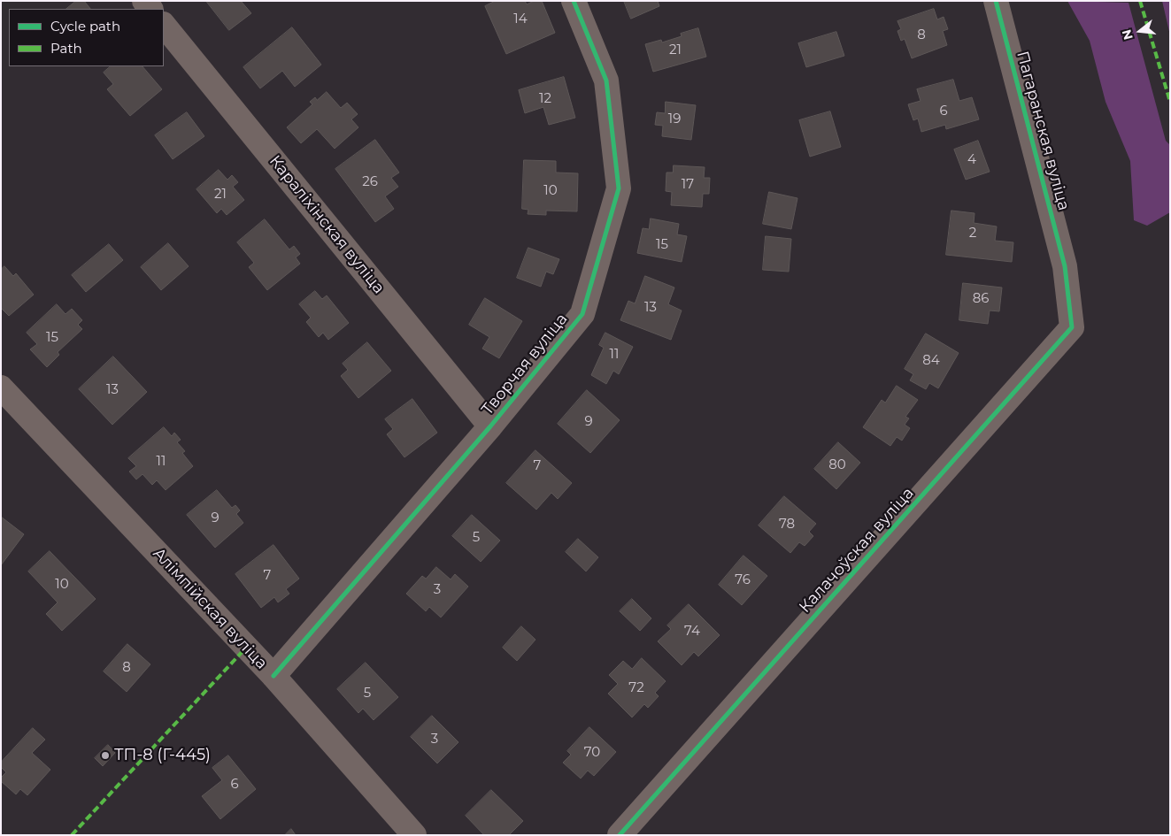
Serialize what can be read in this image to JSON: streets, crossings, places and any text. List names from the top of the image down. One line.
{"streets":{"street":["Пагаранская вуліца","Караліхінская вуліца","Творчая вуліца","Калачоўская вуліца","Алімпійская вуліца"]},"crossings":[["Пагаранская вуліца","Калачоўская вуліца"],["Караліхінская вуліца","Творчая вуліца"],["Творчая вуліца","Алімпійская вуліца"]],"places":["ТП-8 (Г-445)"],"house_numbers":["14","8","21","12","6","19","4","26","17","10","21","2","15","86","13","15","11","84","13","9","11","80","7","9","78","5","7","76","10","3","74","8","72","5","3","70","6"],"legend":["Cycle path","Path"],"north":"left"}
